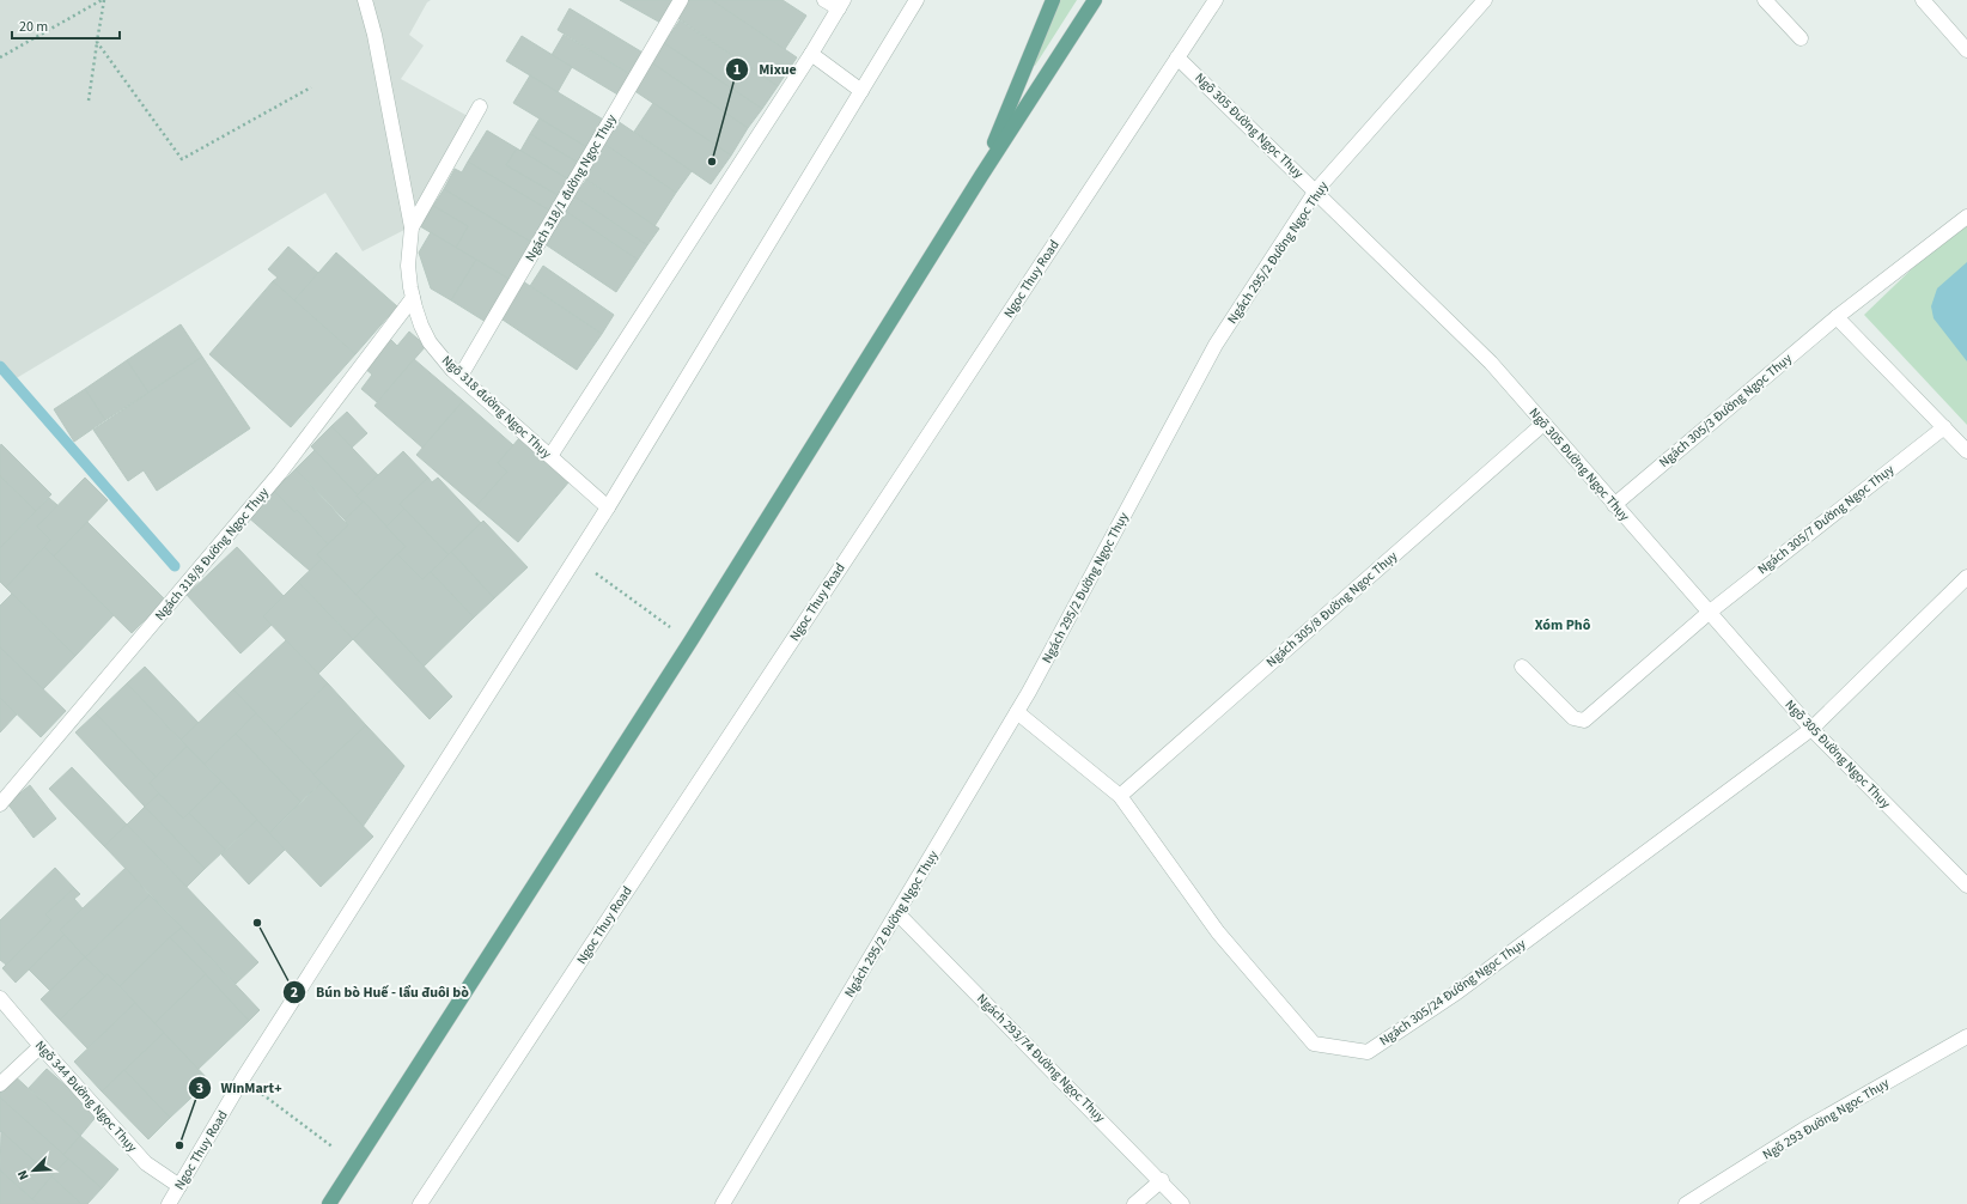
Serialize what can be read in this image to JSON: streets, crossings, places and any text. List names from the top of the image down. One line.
{"streets":{"street":["Ngõ 305 Đường Ngọc Thụy","Ngách 318/1 đường Ngọc Thụy","Ngách 295/2 Đường Ngọc Thụy","Ngoc Thuy Road","Ngõ 318 đường Ngọc Thụy","Ngách 305/3 Đường Ngọc Thụy","Ngách 305/7 Đường Ngọc Thụy","Ngách 318/8 Đường Ngọc Thụy","Ngách 305/8 Đường Ngọc Thụy","Ngách 305/24 Đường Ngọc Thụy","Ngách 293/74 Đường Ngọc Thụy","Ngõ 344 Đường Ngọc Thụy","Ngõ 293 Đường Ngọc Thụy"]},"crossings":[["Ngõ 305 Đường Ngọc Thụy","Ngách 295/2 Đường Ngọc Thụy"],["Ngõ 305 Đường Ngọc Thụy","Ngoc Thuy Road"],["Ngõ 305 Đường Ngọc Thụy","Ngách 305/3 Đường Ngọc Thụy"],["Ngõ 305 Đường Ngọc Thụy","Ngách 305/7 Đường Ngọc Thụy"],["Ngõ 305 Đường Ngọc Thụy","Ngách 305/8 Đường Ngọc Thụy"],["Ngõ 305 Đường Ngọc Thụy","Ngách 305/24 Đường Ngọc Thụy"],["Ngách 318/1 đường Ngọc Thụy","Ngõ 318 đường Ngọc Thụy"],["Ngách 295/2 Đường Ngọc Thụy","Ngách 305/24 Đường Ngọc Thụy"],["Ngách 295/2 Đường Ngọc Thụy","Ngách 293/74 Đường Ngọc Thụy"],["Ngoc Thuy Road","Ngõ 318 đường Ngọc Thụy"],["Ngoc Thuy Road","Ngõ 344 Đường Ngọc Thụy"],["Ngõ 318 đường Ngọc Thụy","Ngách 318/8 Đường Ngọc Thụy"],["Ngách 305/8 Đường Ngọc Thụy","Ngách 305/24 Đường Ngọc Thụy"]],"districts":["Xóm Phô"],"places":["Mixue","Bún bò Huế - lẩu đuôi bò","WinMart+"],"scale_bar":"20 m","north":"bottom left"}
